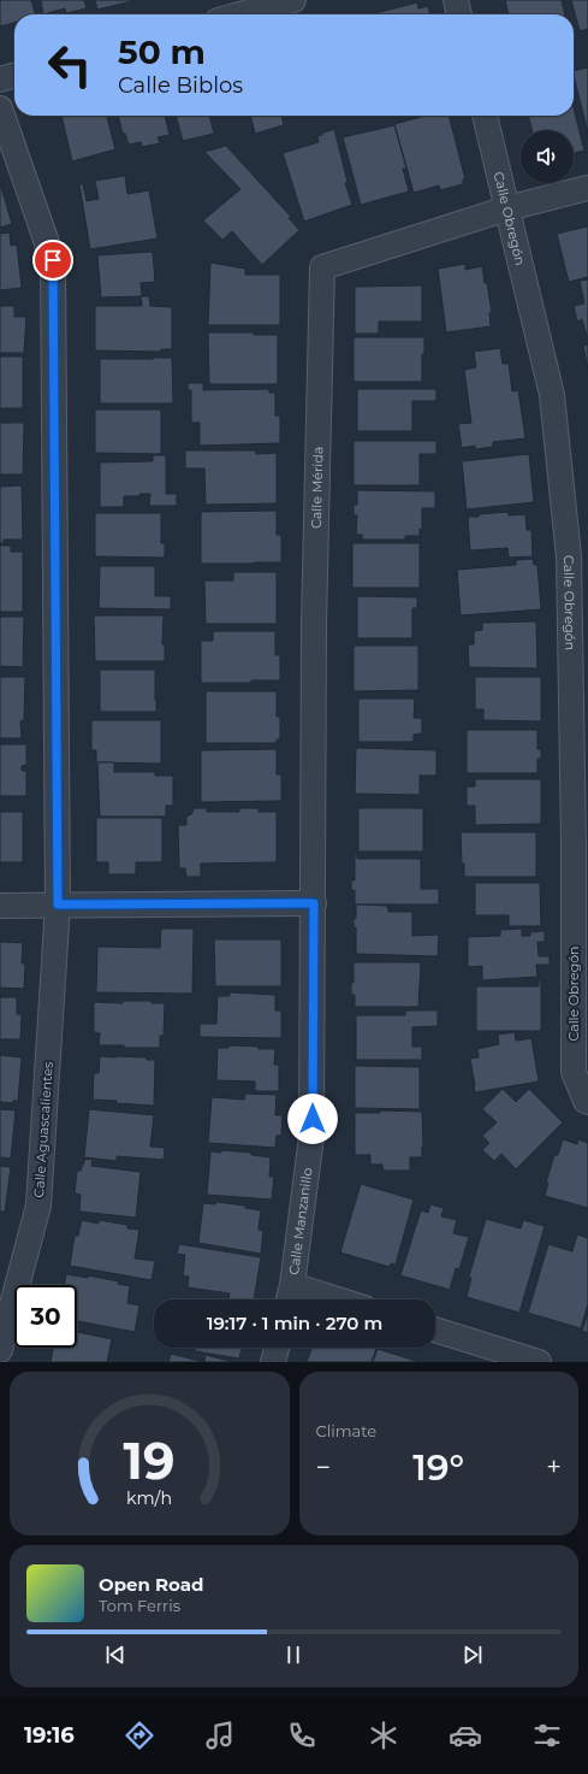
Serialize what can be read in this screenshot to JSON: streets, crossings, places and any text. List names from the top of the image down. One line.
{"streets":{"street":["Calle Obregón","Calle Mérida","Calle Aguascalientes","Calle Manzanillo"]},"crossings":[["Calle Obregón","Calle Mérida"],["Calle Mérida","Calle Manzanillo"]],"page":{"turn":["50 m","Calle Biblos"],"limit":"30","trip":"19:17 · 1 min · 270 m","tile":"Climate","heat":["−","19°","+"],"song":["Open Road","Tom Ferris"],"tabs":"19:16","gauge":["19","km/h"]}}
